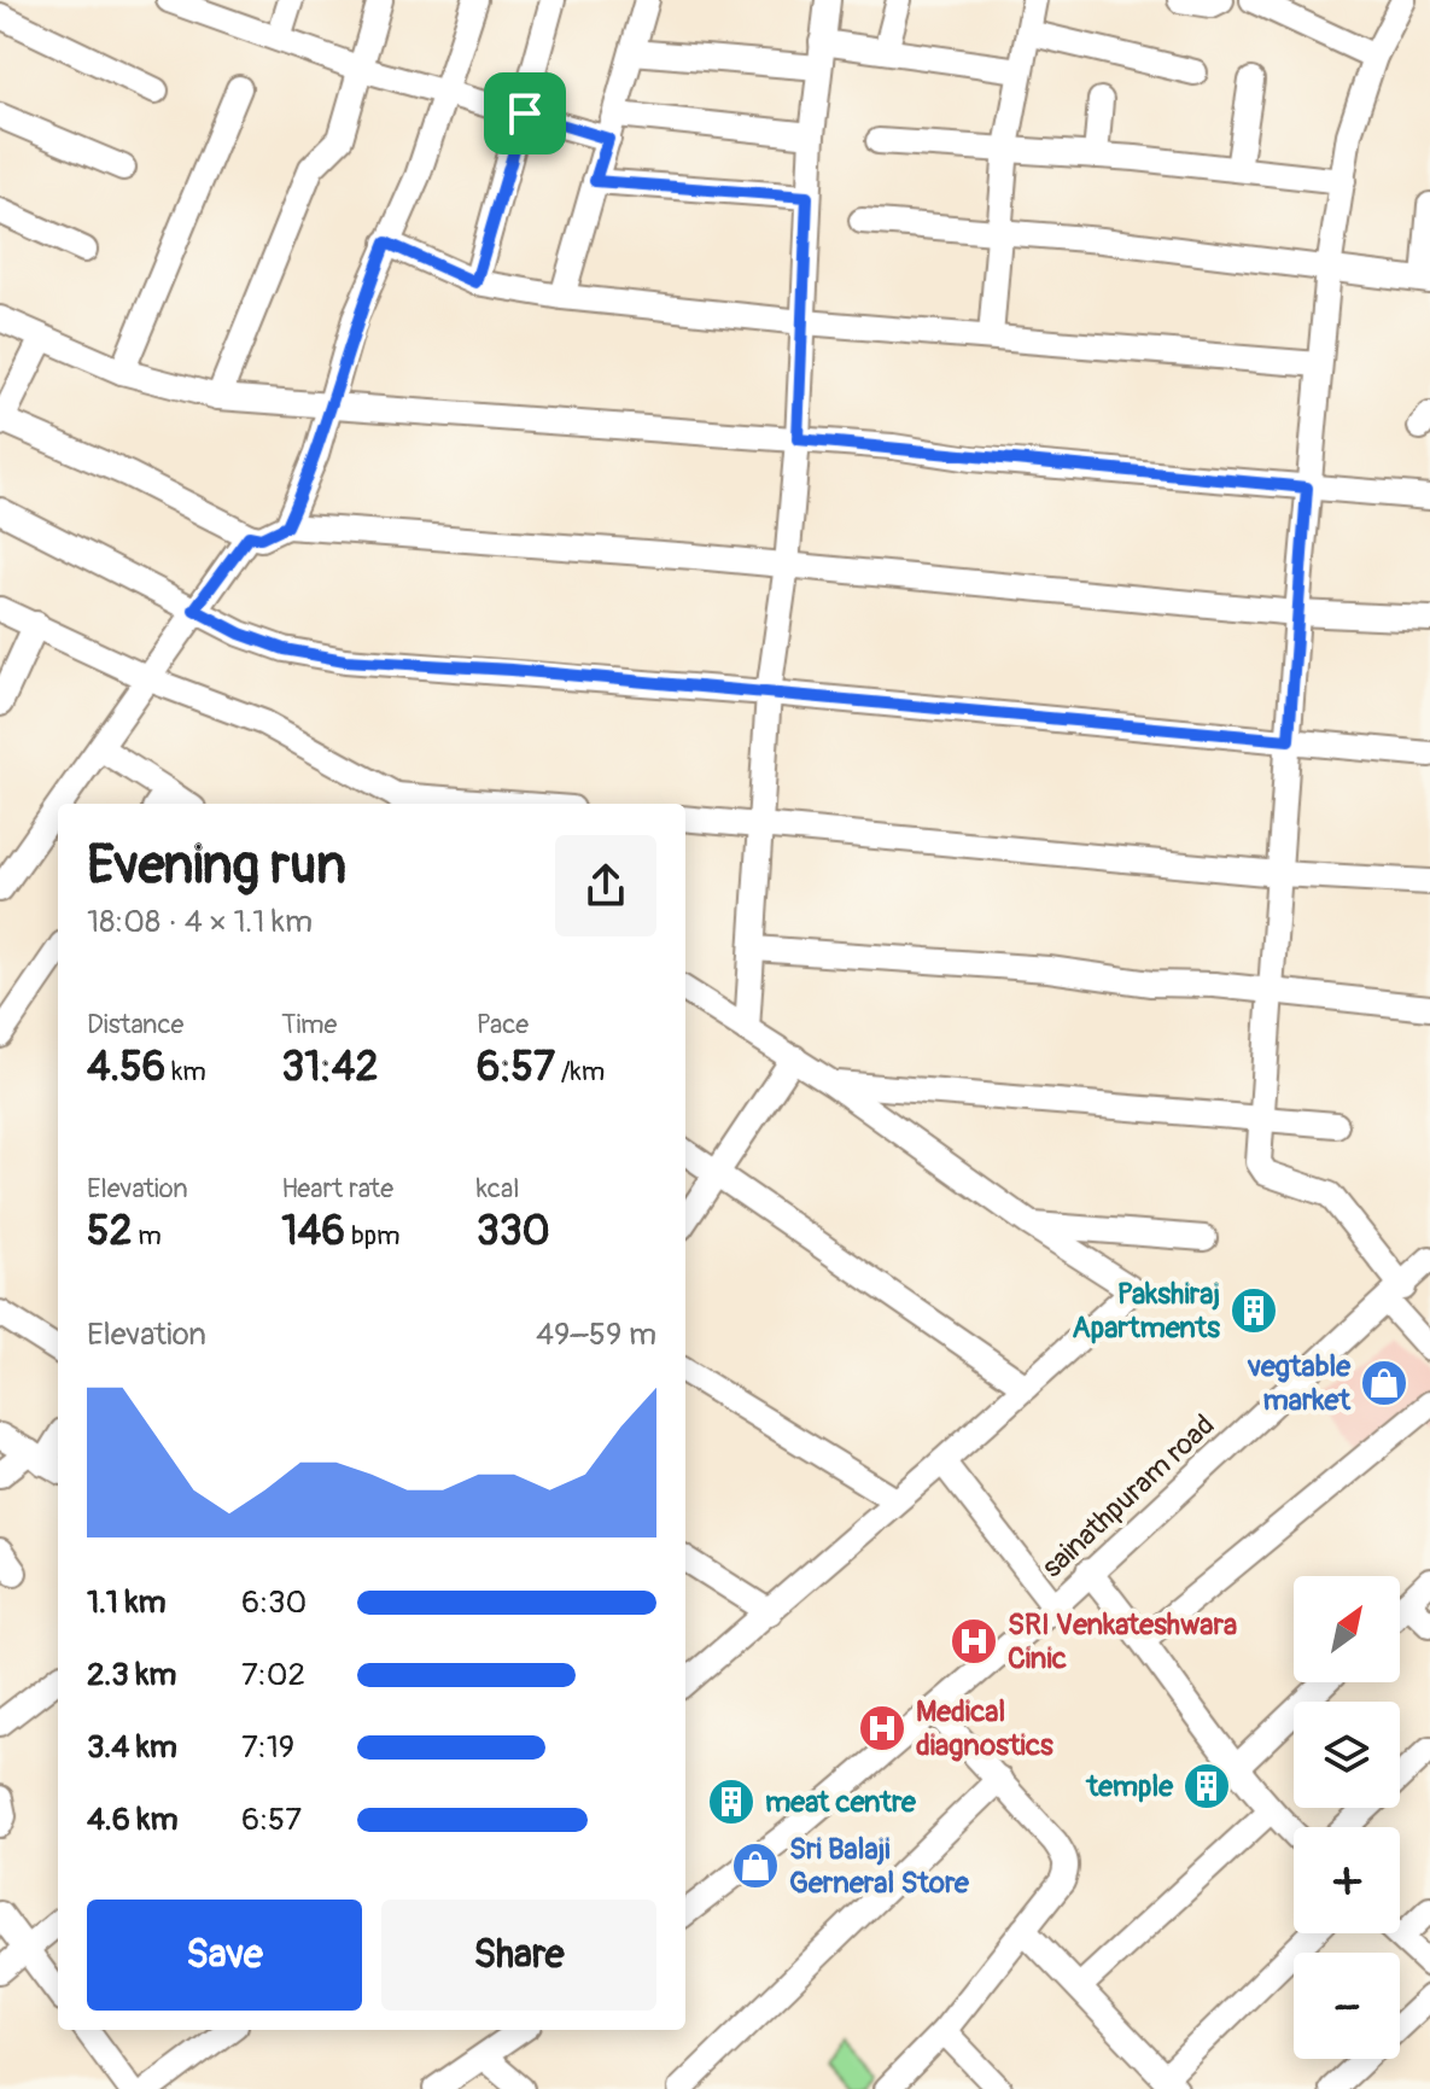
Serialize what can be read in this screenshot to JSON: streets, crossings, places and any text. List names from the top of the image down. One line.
{"streets":{"street":["sainathpuram road"]},"places":{"building":["Pakshiraj Apartments","temple","meat centre"],"shop":["vegtable market","Sri Balaji Gerneral Store"],"hospital":["SRI Venkateshwara Cinic","Medical diagnostics"]},"north":"top right","page":{"heading":["Evening run","18:08 · 4 × 1.1 km"],"stats":[["Distance","4.56 km"],["Time","31:42"],["Pace","6:57 /km"],["Elevation","52 m"],["Heart rate","146 bpm"],["kcal","330"]],"chart":["Elevation","49–59 m"],"list":[{"name":"1.1 km","note":"6:30"},{"name":"2.3 km","note":"7:02"},{"name":"3.4 km","note":"7:19"},{"name":"4.6 km","note":"6:57"}],"map_buttons":["+","−"],"buttons":["Save","Share"]}}
